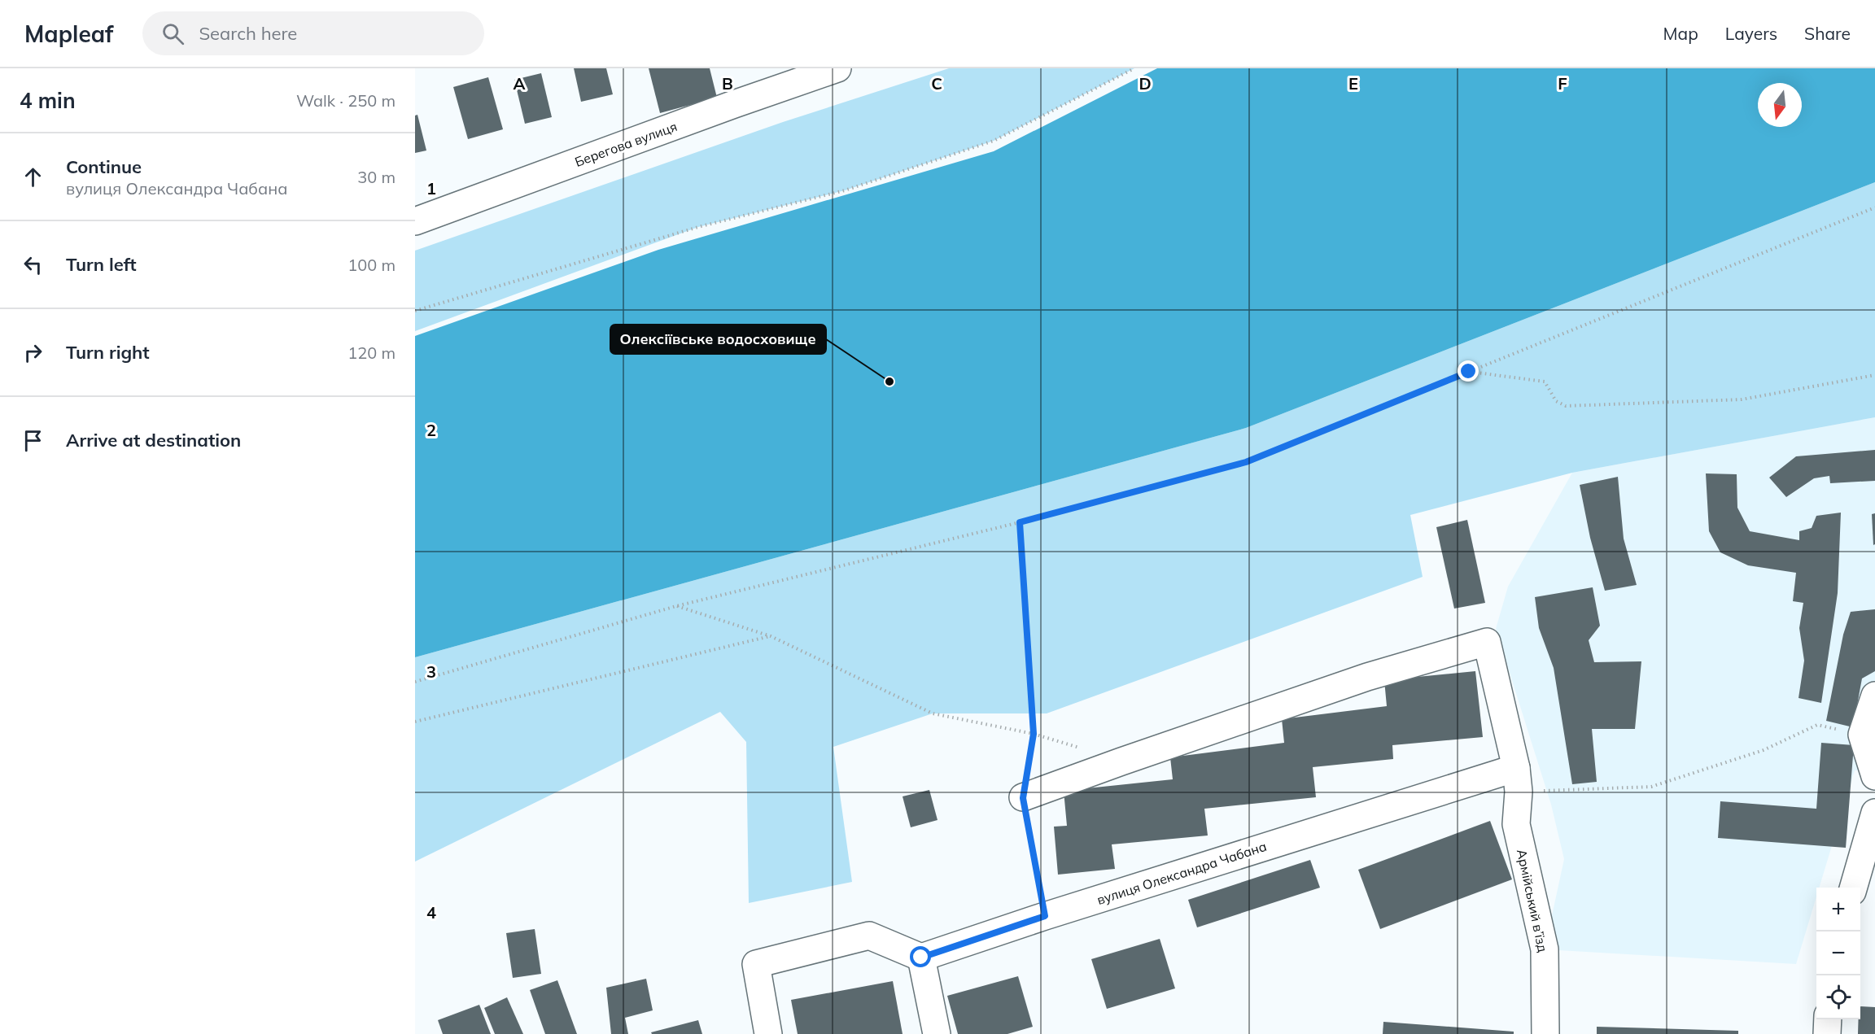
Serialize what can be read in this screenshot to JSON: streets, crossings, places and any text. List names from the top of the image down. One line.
{"streets":{"street":["Берегова вулиця","вулиця Олександра Чабана","Армійський в’їзд"]},"crossings":[["вулиця Олександра Чабана","Армійський в’їзд"]],"places":["Олексіївське водосховище"],"north":"bottom","page":{"header":"Mapleaf","search":"Search here","nav":["Map","Layers","Share"],"heading":["4 min","Walk · 250 m"],"list":[["Continue","вулиця Олександра Чабана","30 m"],["Turn left","100 m"],["Turn right","120 m"],"Arrive at destination"],"map_buttons":["+","−"]},"grid":{"columns":["A","B","C","D","E","F"],"rows":["1","2","3","4"]}}
